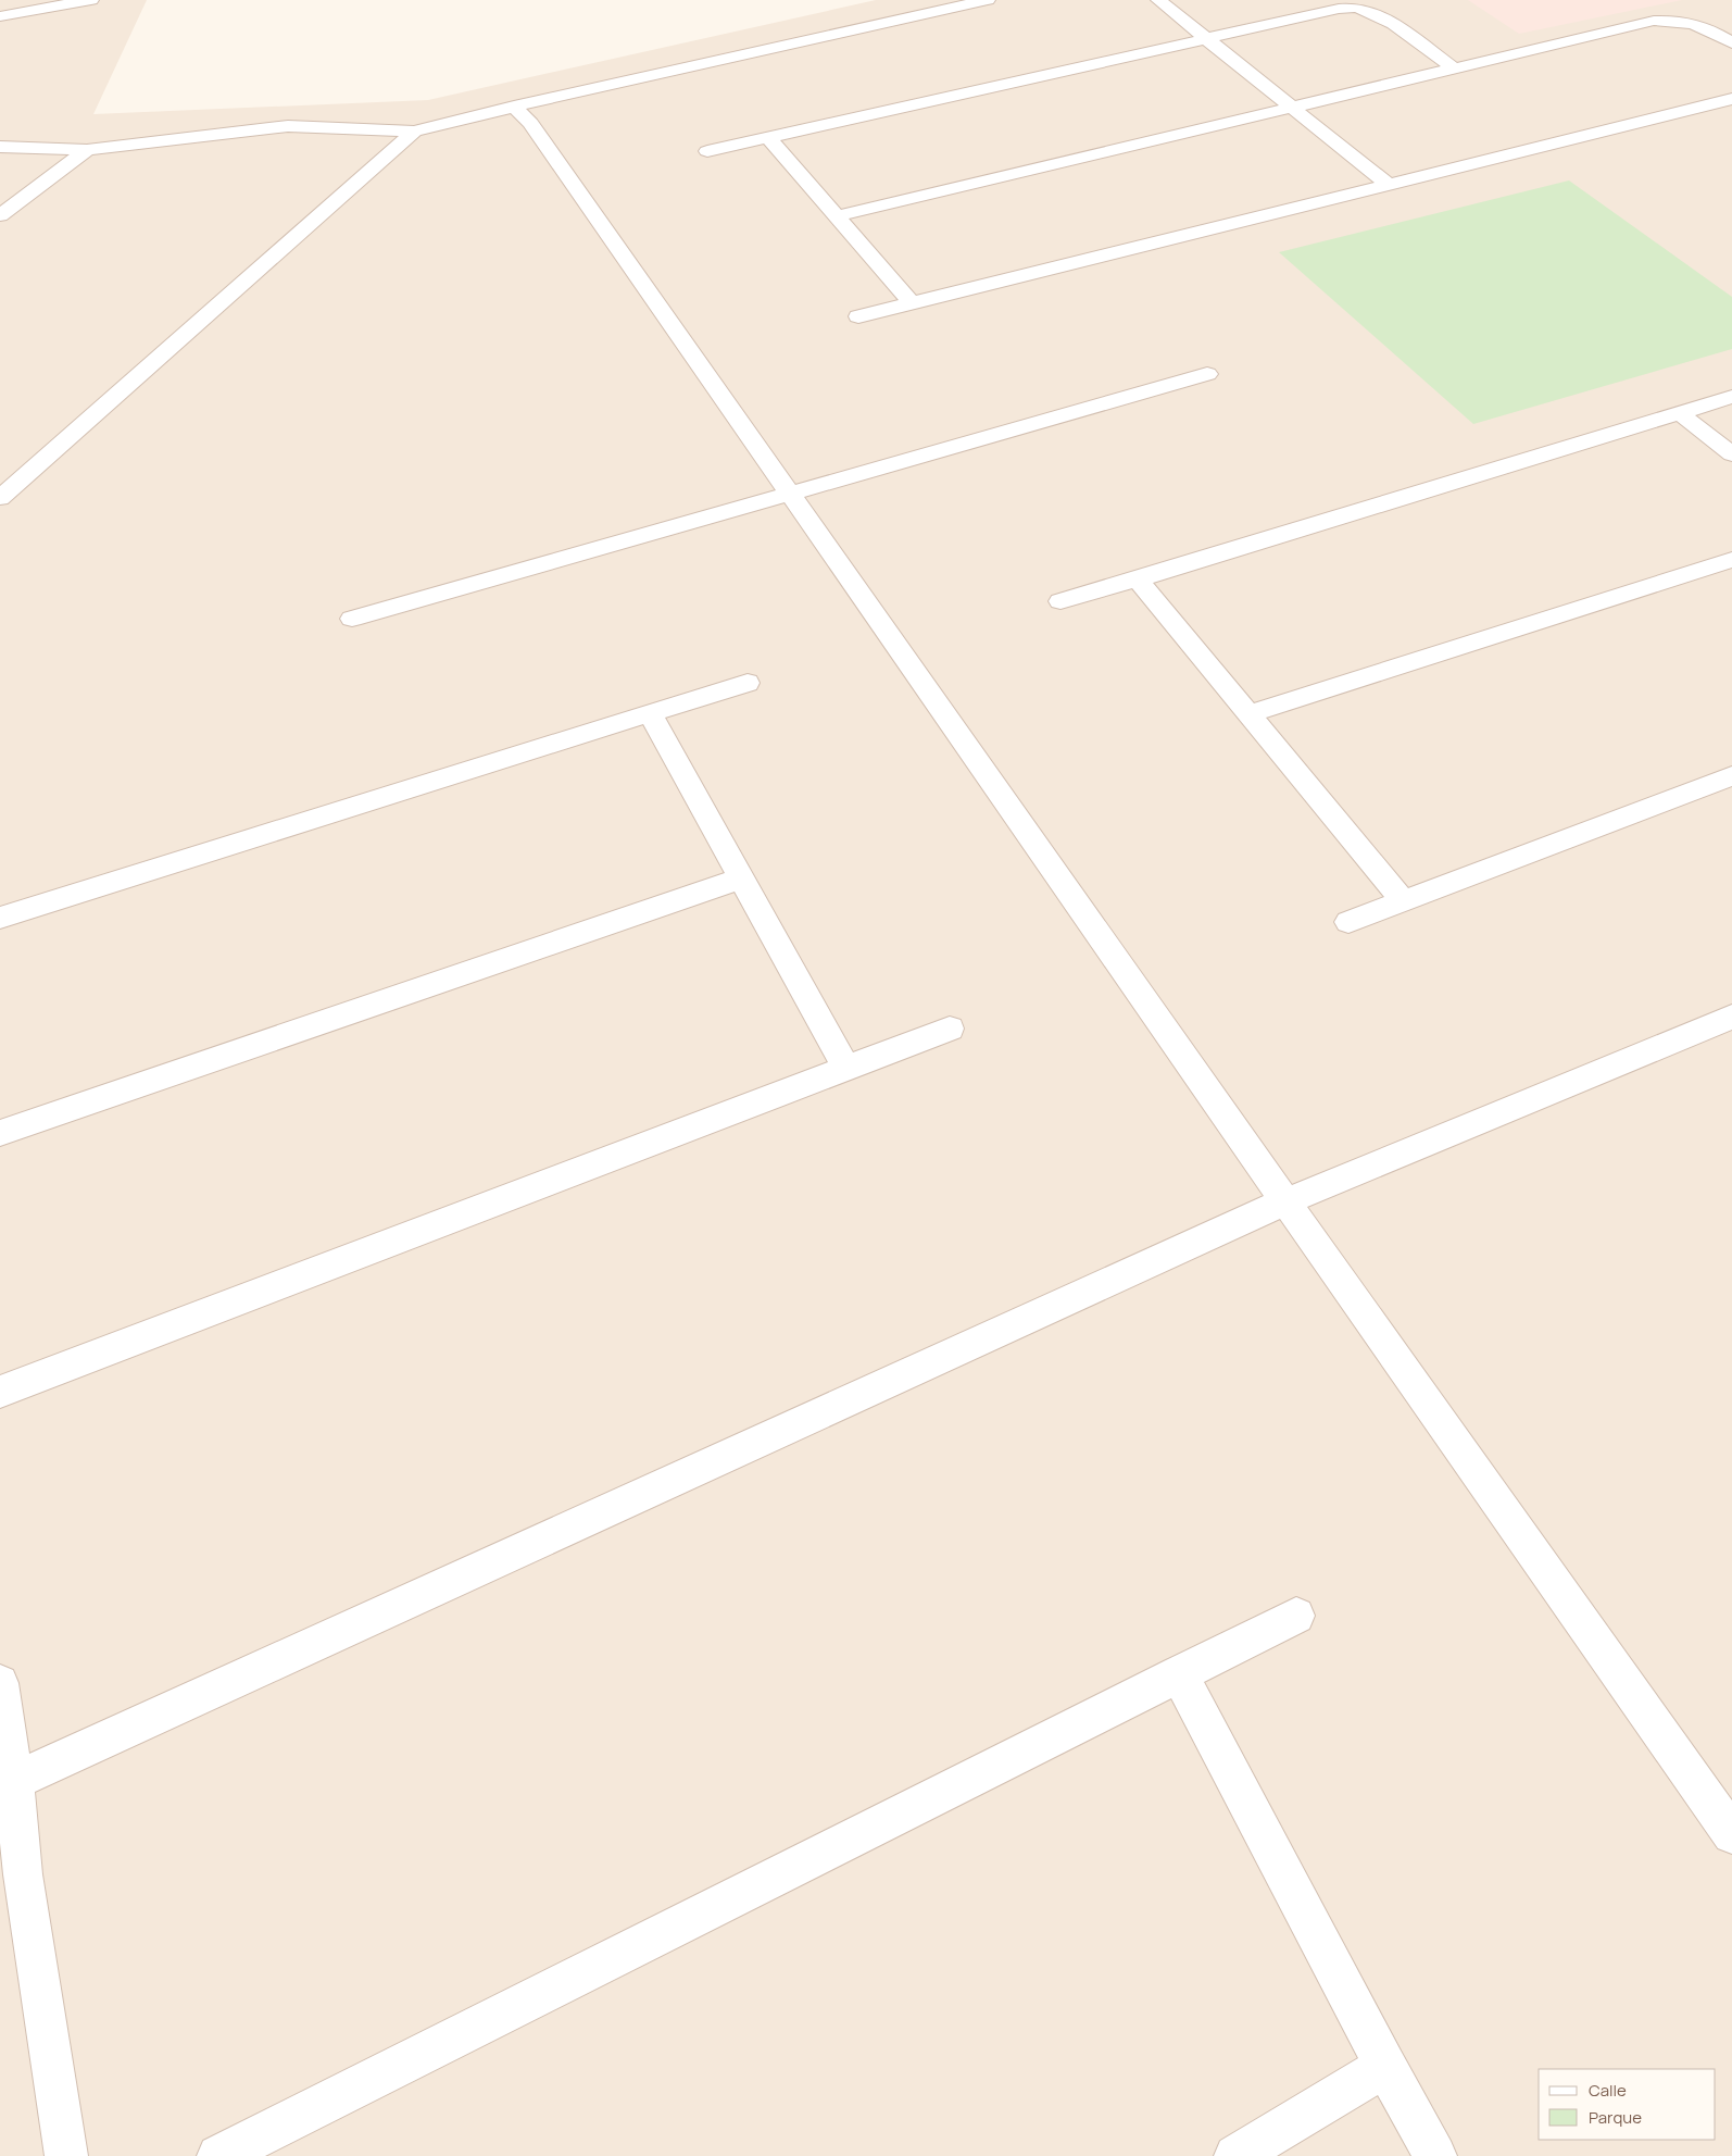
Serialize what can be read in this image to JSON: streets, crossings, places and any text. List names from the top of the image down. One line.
{"legend":["Calle","Parque"]}
